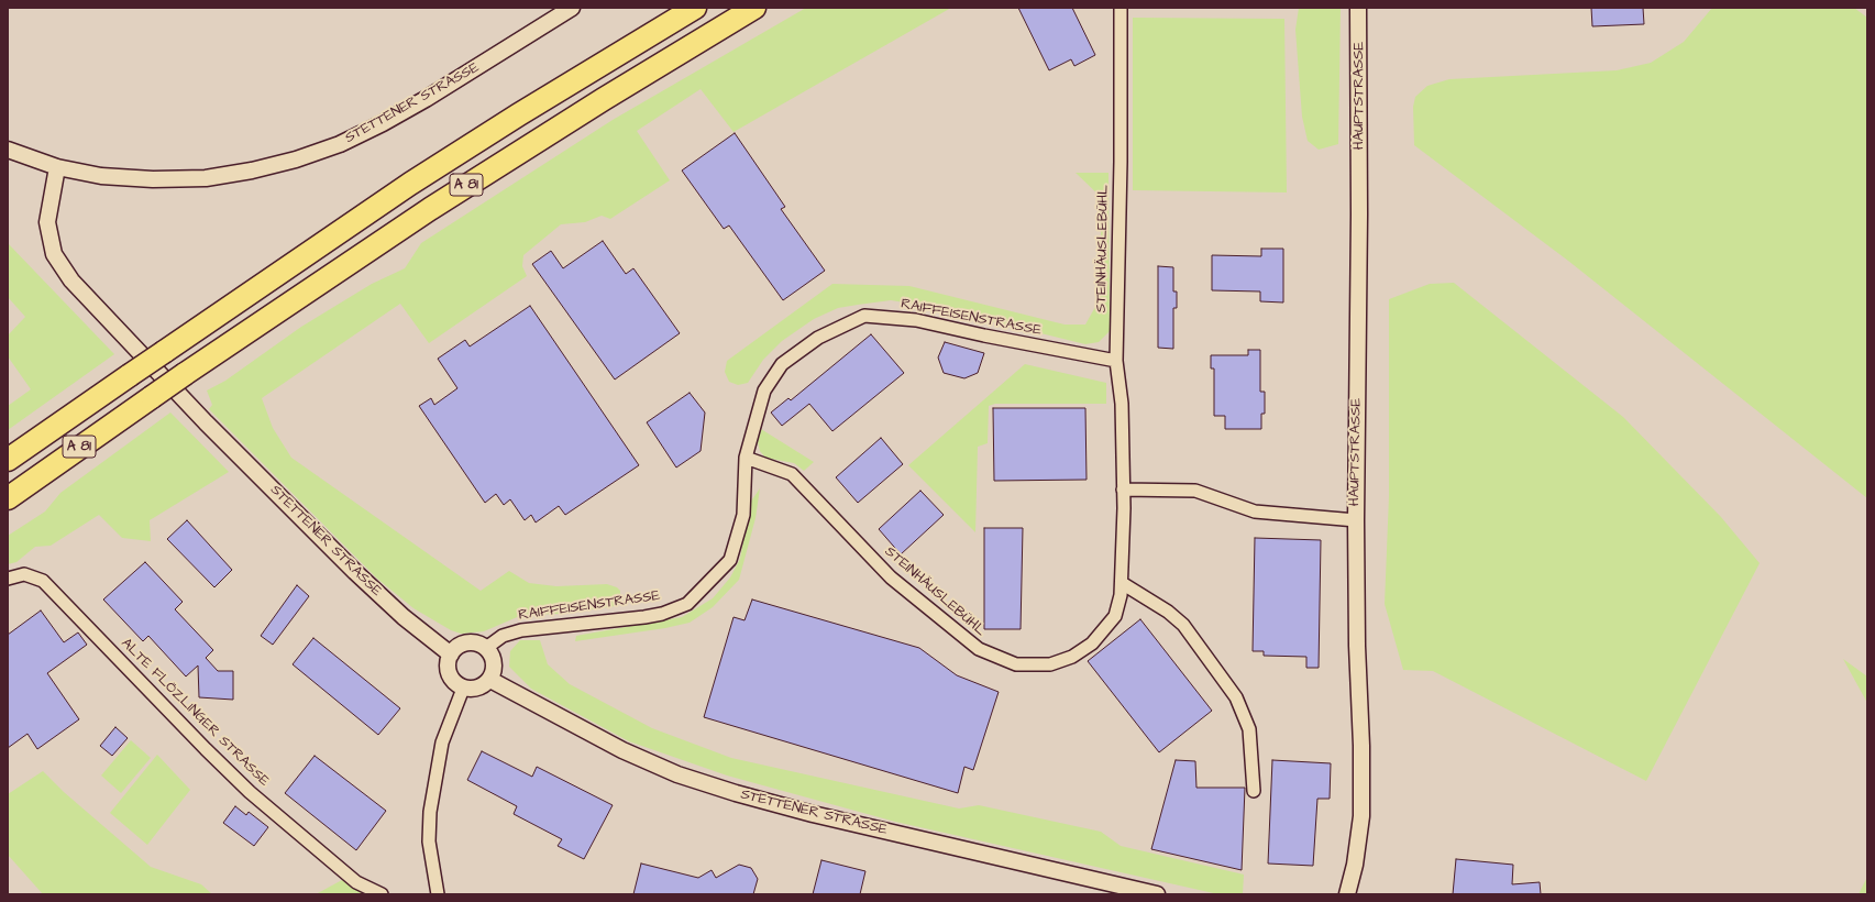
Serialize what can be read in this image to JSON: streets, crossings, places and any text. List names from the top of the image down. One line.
{"streets":{"highway":["A 81"],"street":["HAUPTSTRASSE","STETTENER STRASSE","STEINHÄUSLEBÜHL","RAIFFEISENSTRASSE","ALTE FLÖZLINGER STRASSE"]},"crossings":[["STETTENER STRASSE","RAIFFEISENSTRASSE"],["STEINHÄUSLEBÜHL","RAIFFEISENSTRASSE"]]}
